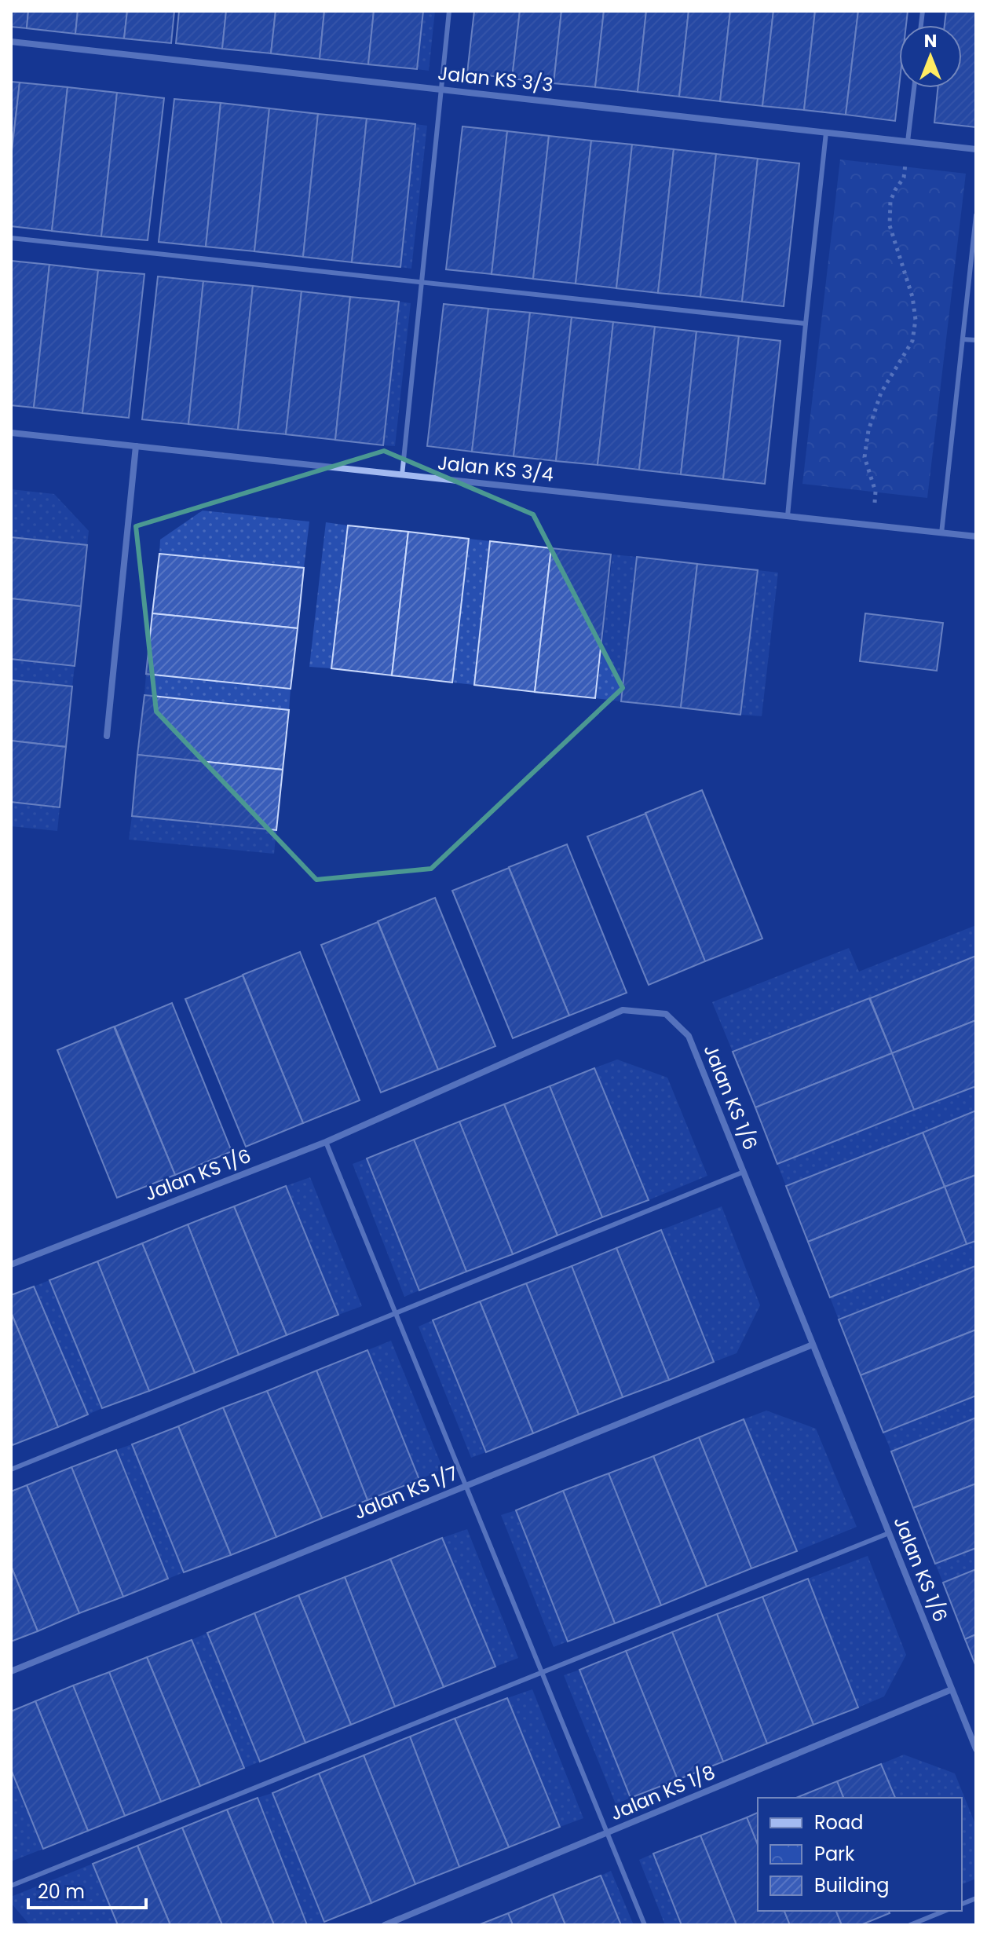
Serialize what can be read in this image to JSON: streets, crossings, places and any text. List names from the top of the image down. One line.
{"streets":{"street":["Jalan KS 3/3","Jalan KS 3/4","Jalan KS 1/6","Jalan KS 1/7","Jalan KS 1/8"]},"crossings":[["Jalan KS 1/6","Jalan KS 1/7"],["Jalan KS 1/6","Jalan KS 1/8"]],"legend":["Road","Park","Building"],"scale_bar":"20 m","north":"top"}
